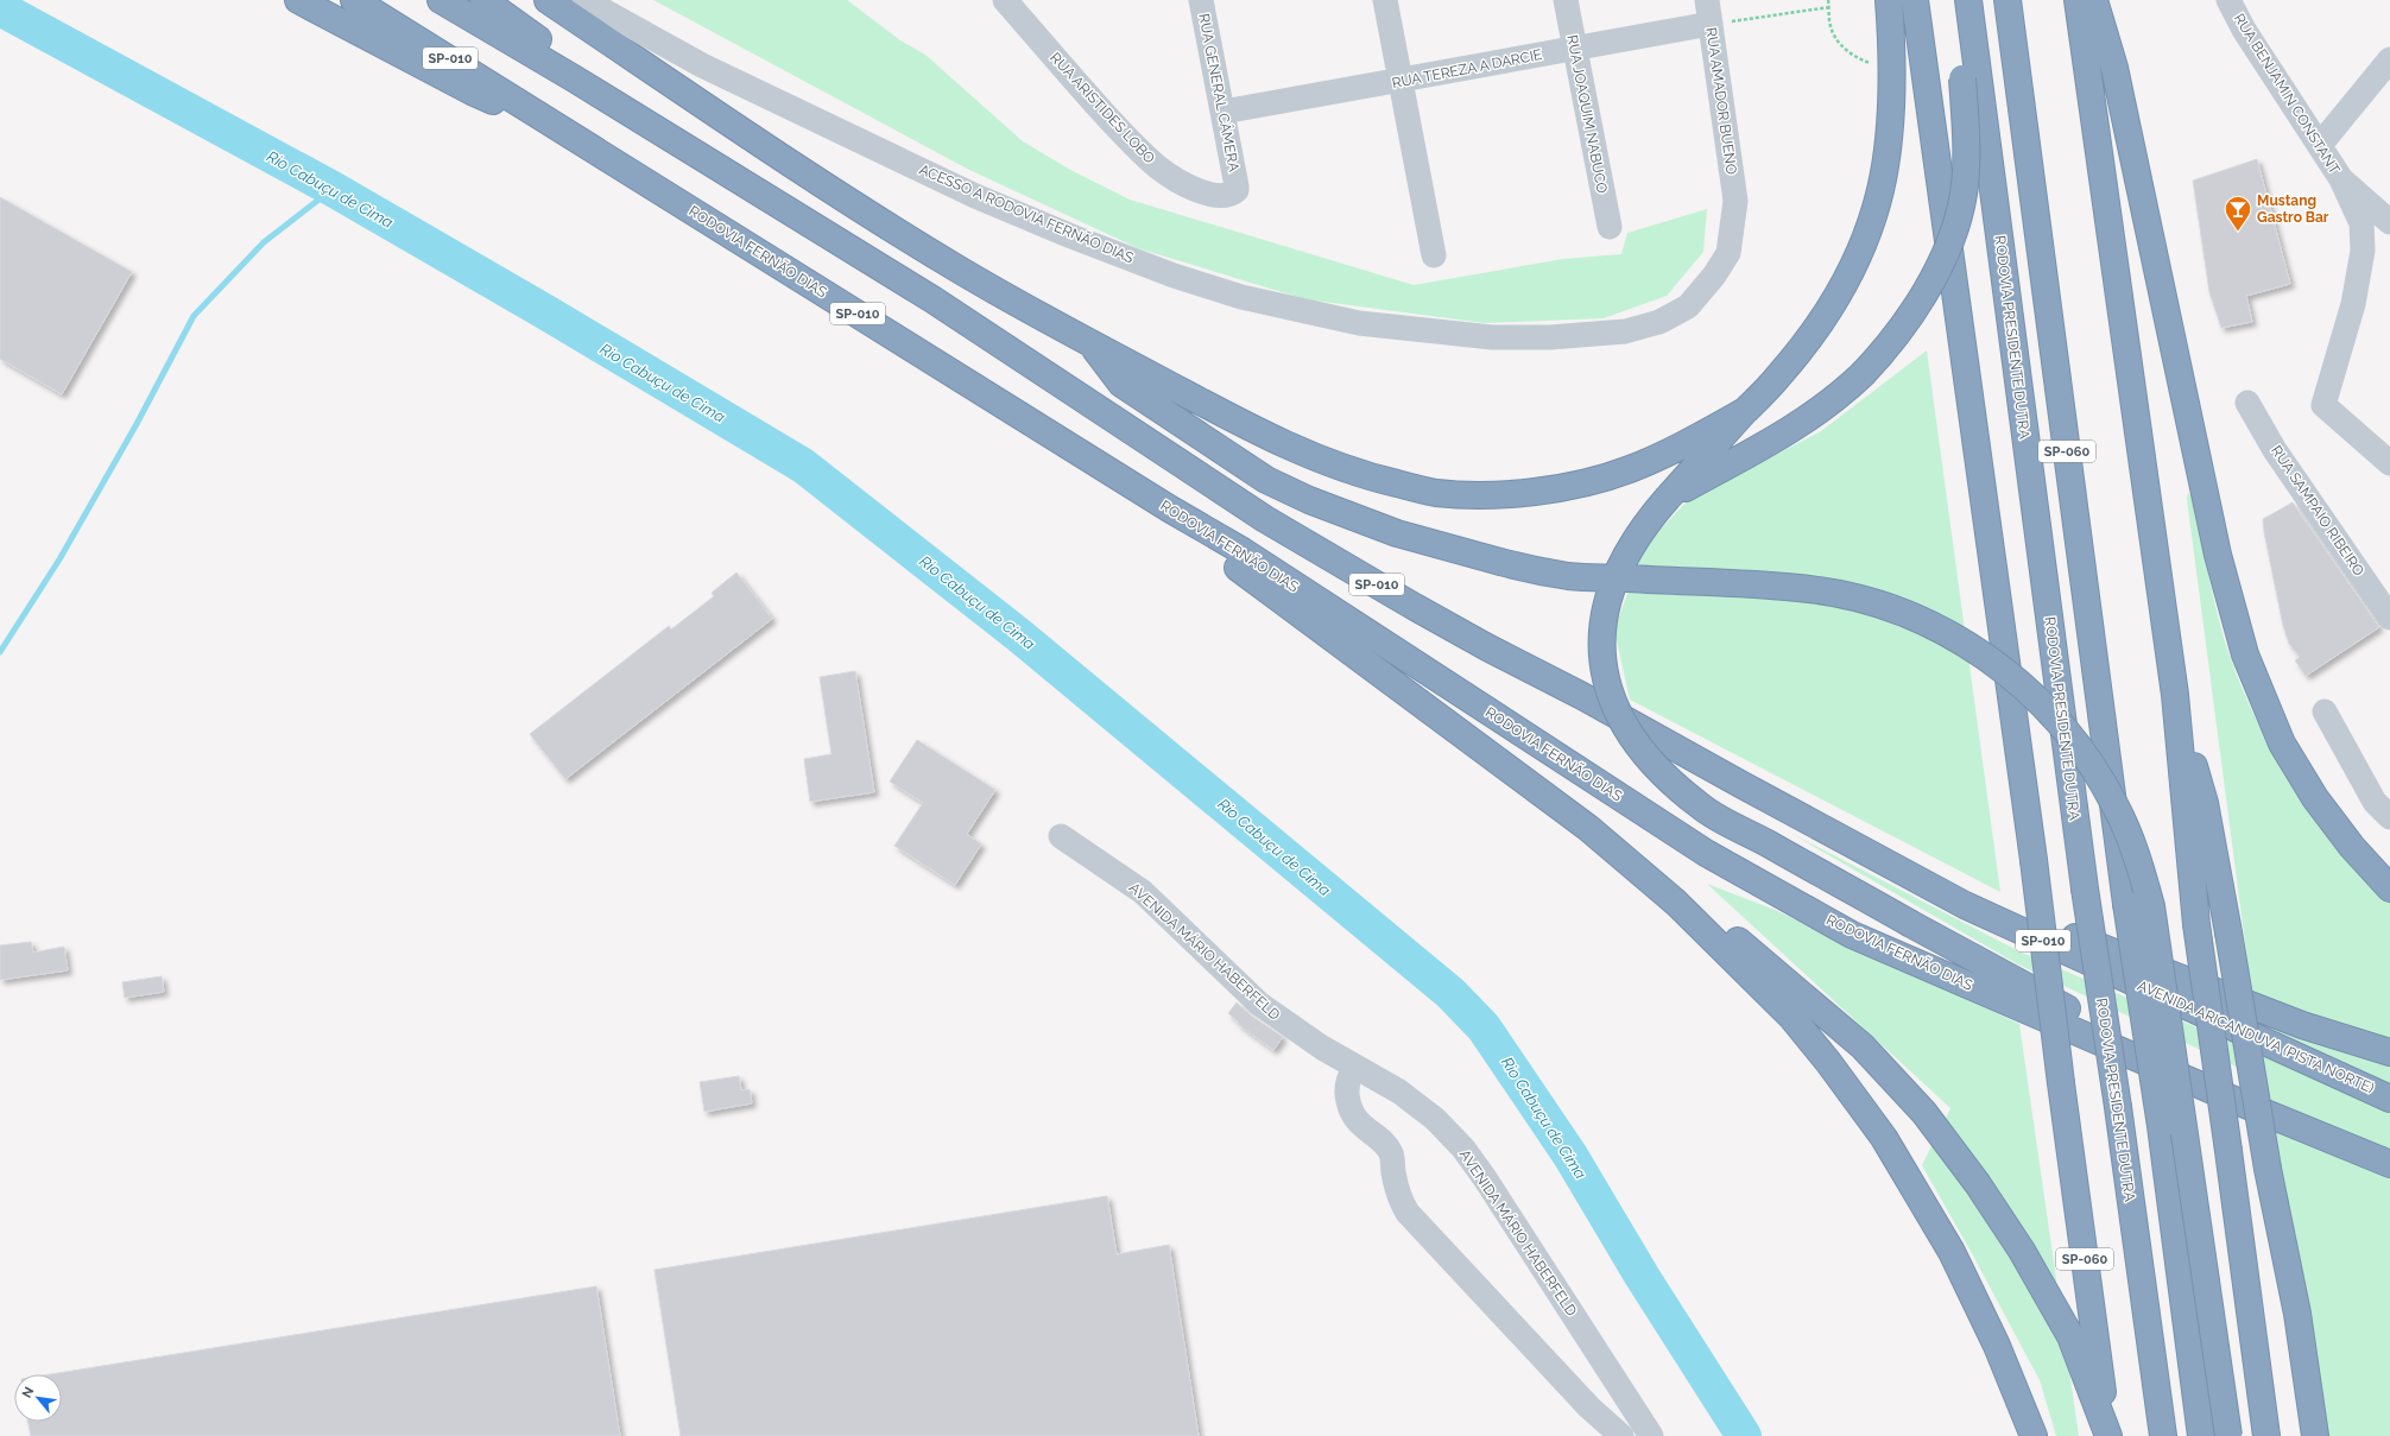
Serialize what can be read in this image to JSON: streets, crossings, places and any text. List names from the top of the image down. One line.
{"streets":{"highway":["SP-010","RODOVIA FERNÃO DIAS","RODOVIA PRESIDENTE DUTRA","SP-060","AVENIDA ARICANDUVA (PISTA NORTE)"],"street":["RUA TEREZA A DARCIE","RUA GENERAL CÂMERA","RUA BENJAMIN CONSTANT","RUA AMADOR BUENO","RUA ARISTIDES LOBO","RUA JOAQUIM NABUCO","ACESSO A RODOVIA FERNÃO DIAS","RUA SAMPAIO RIBEIRO","AVENIDA MÁRIO HABERFELD"]},"crossings":[["SP-010","AVENIDA ARICANDUVA (PISTA NORTE)"],["RUA TEREZA A DARCIE","RUA GENERAL CÂMERA"],["RUA TEREZA A DARCIE","RUA AMADOR BUENO"],["RUA TEREZA A DARCIE","RUA JOAQUIM NABUCO"],["RUA GENERAL CÂMERA","RUA ARISTIDES LOBO"],["RUA AMADOR BUENO","ACESSO A RODOVIA FERNÃO DIAS"]],"water":["Rio Cabuçu de Cima"],"places":{"bar":["Mustang Gastro Bar"]},"north":"top left"}
